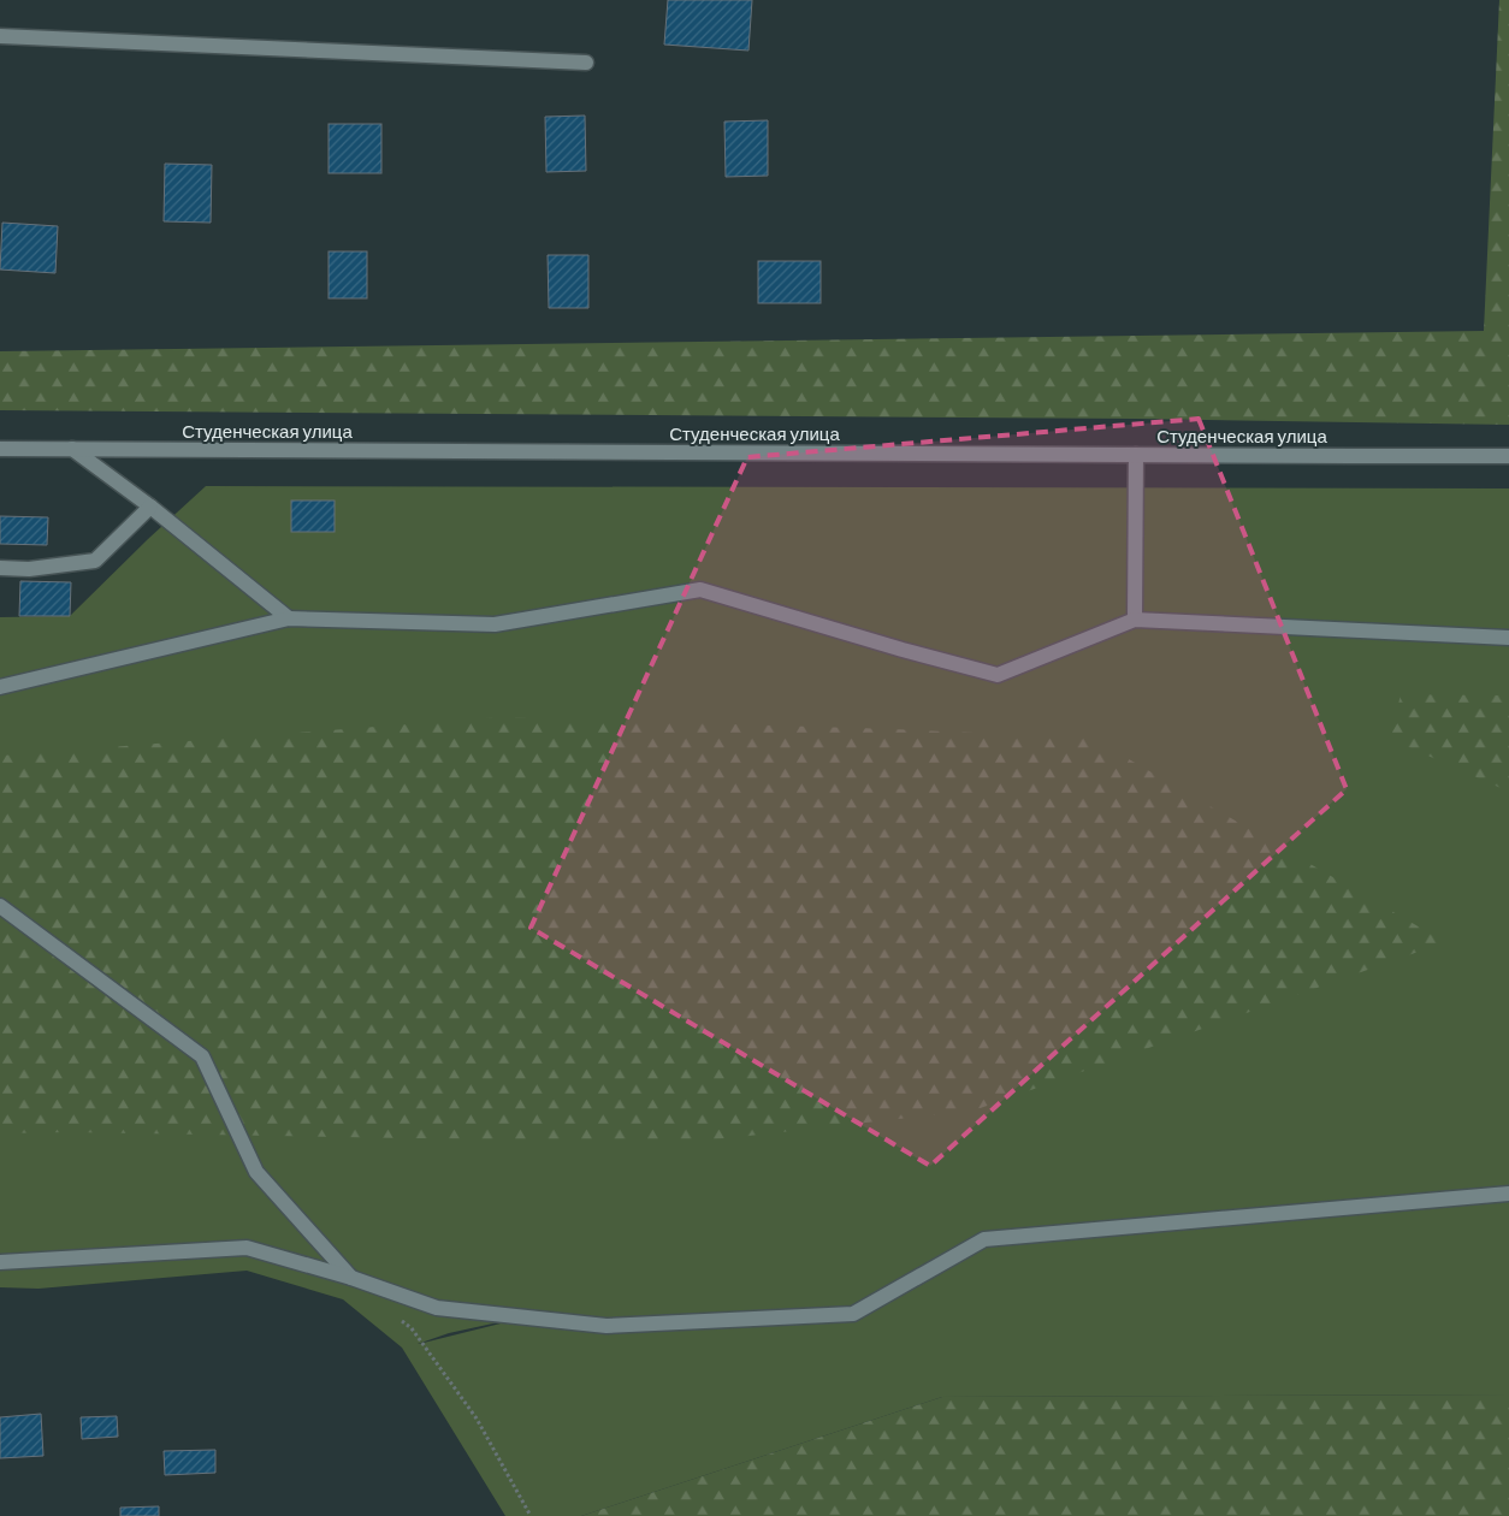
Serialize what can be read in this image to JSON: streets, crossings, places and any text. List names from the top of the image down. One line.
{"streets":{"main road":["Студенческая улица"]}}
